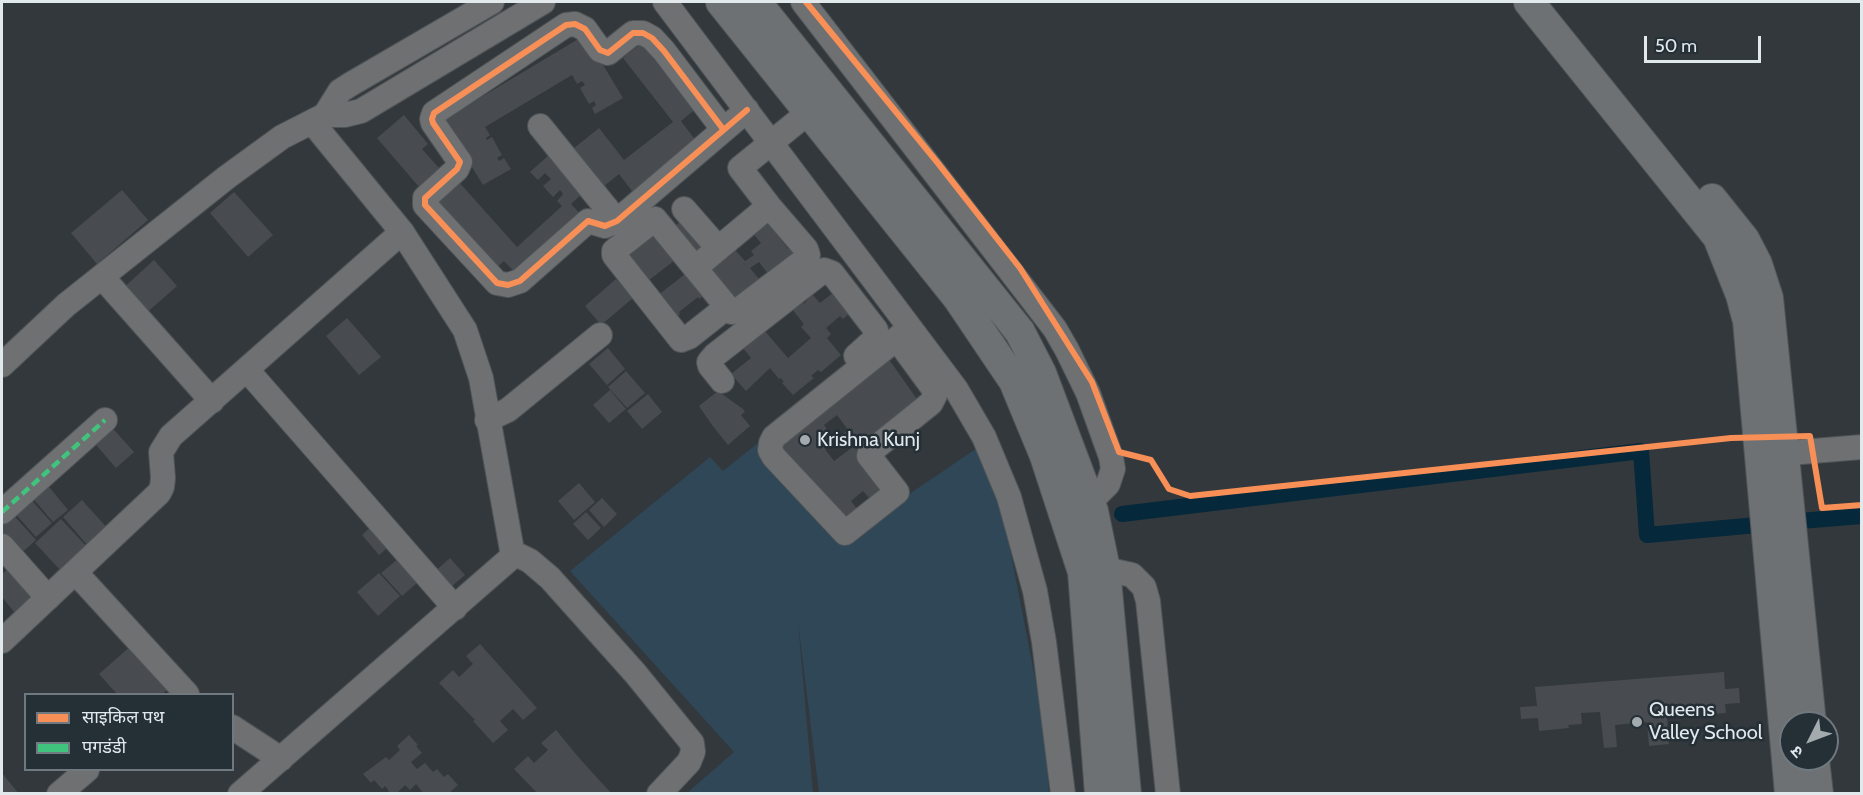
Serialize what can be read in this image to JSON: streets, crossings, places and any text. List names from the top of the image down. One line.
{"places":["Krishna Kunj","Queens Valley School"],"legend":["साइकिल पथ","पगडंडी"],"scale_bar":"50 m","north":"bottom left"}
